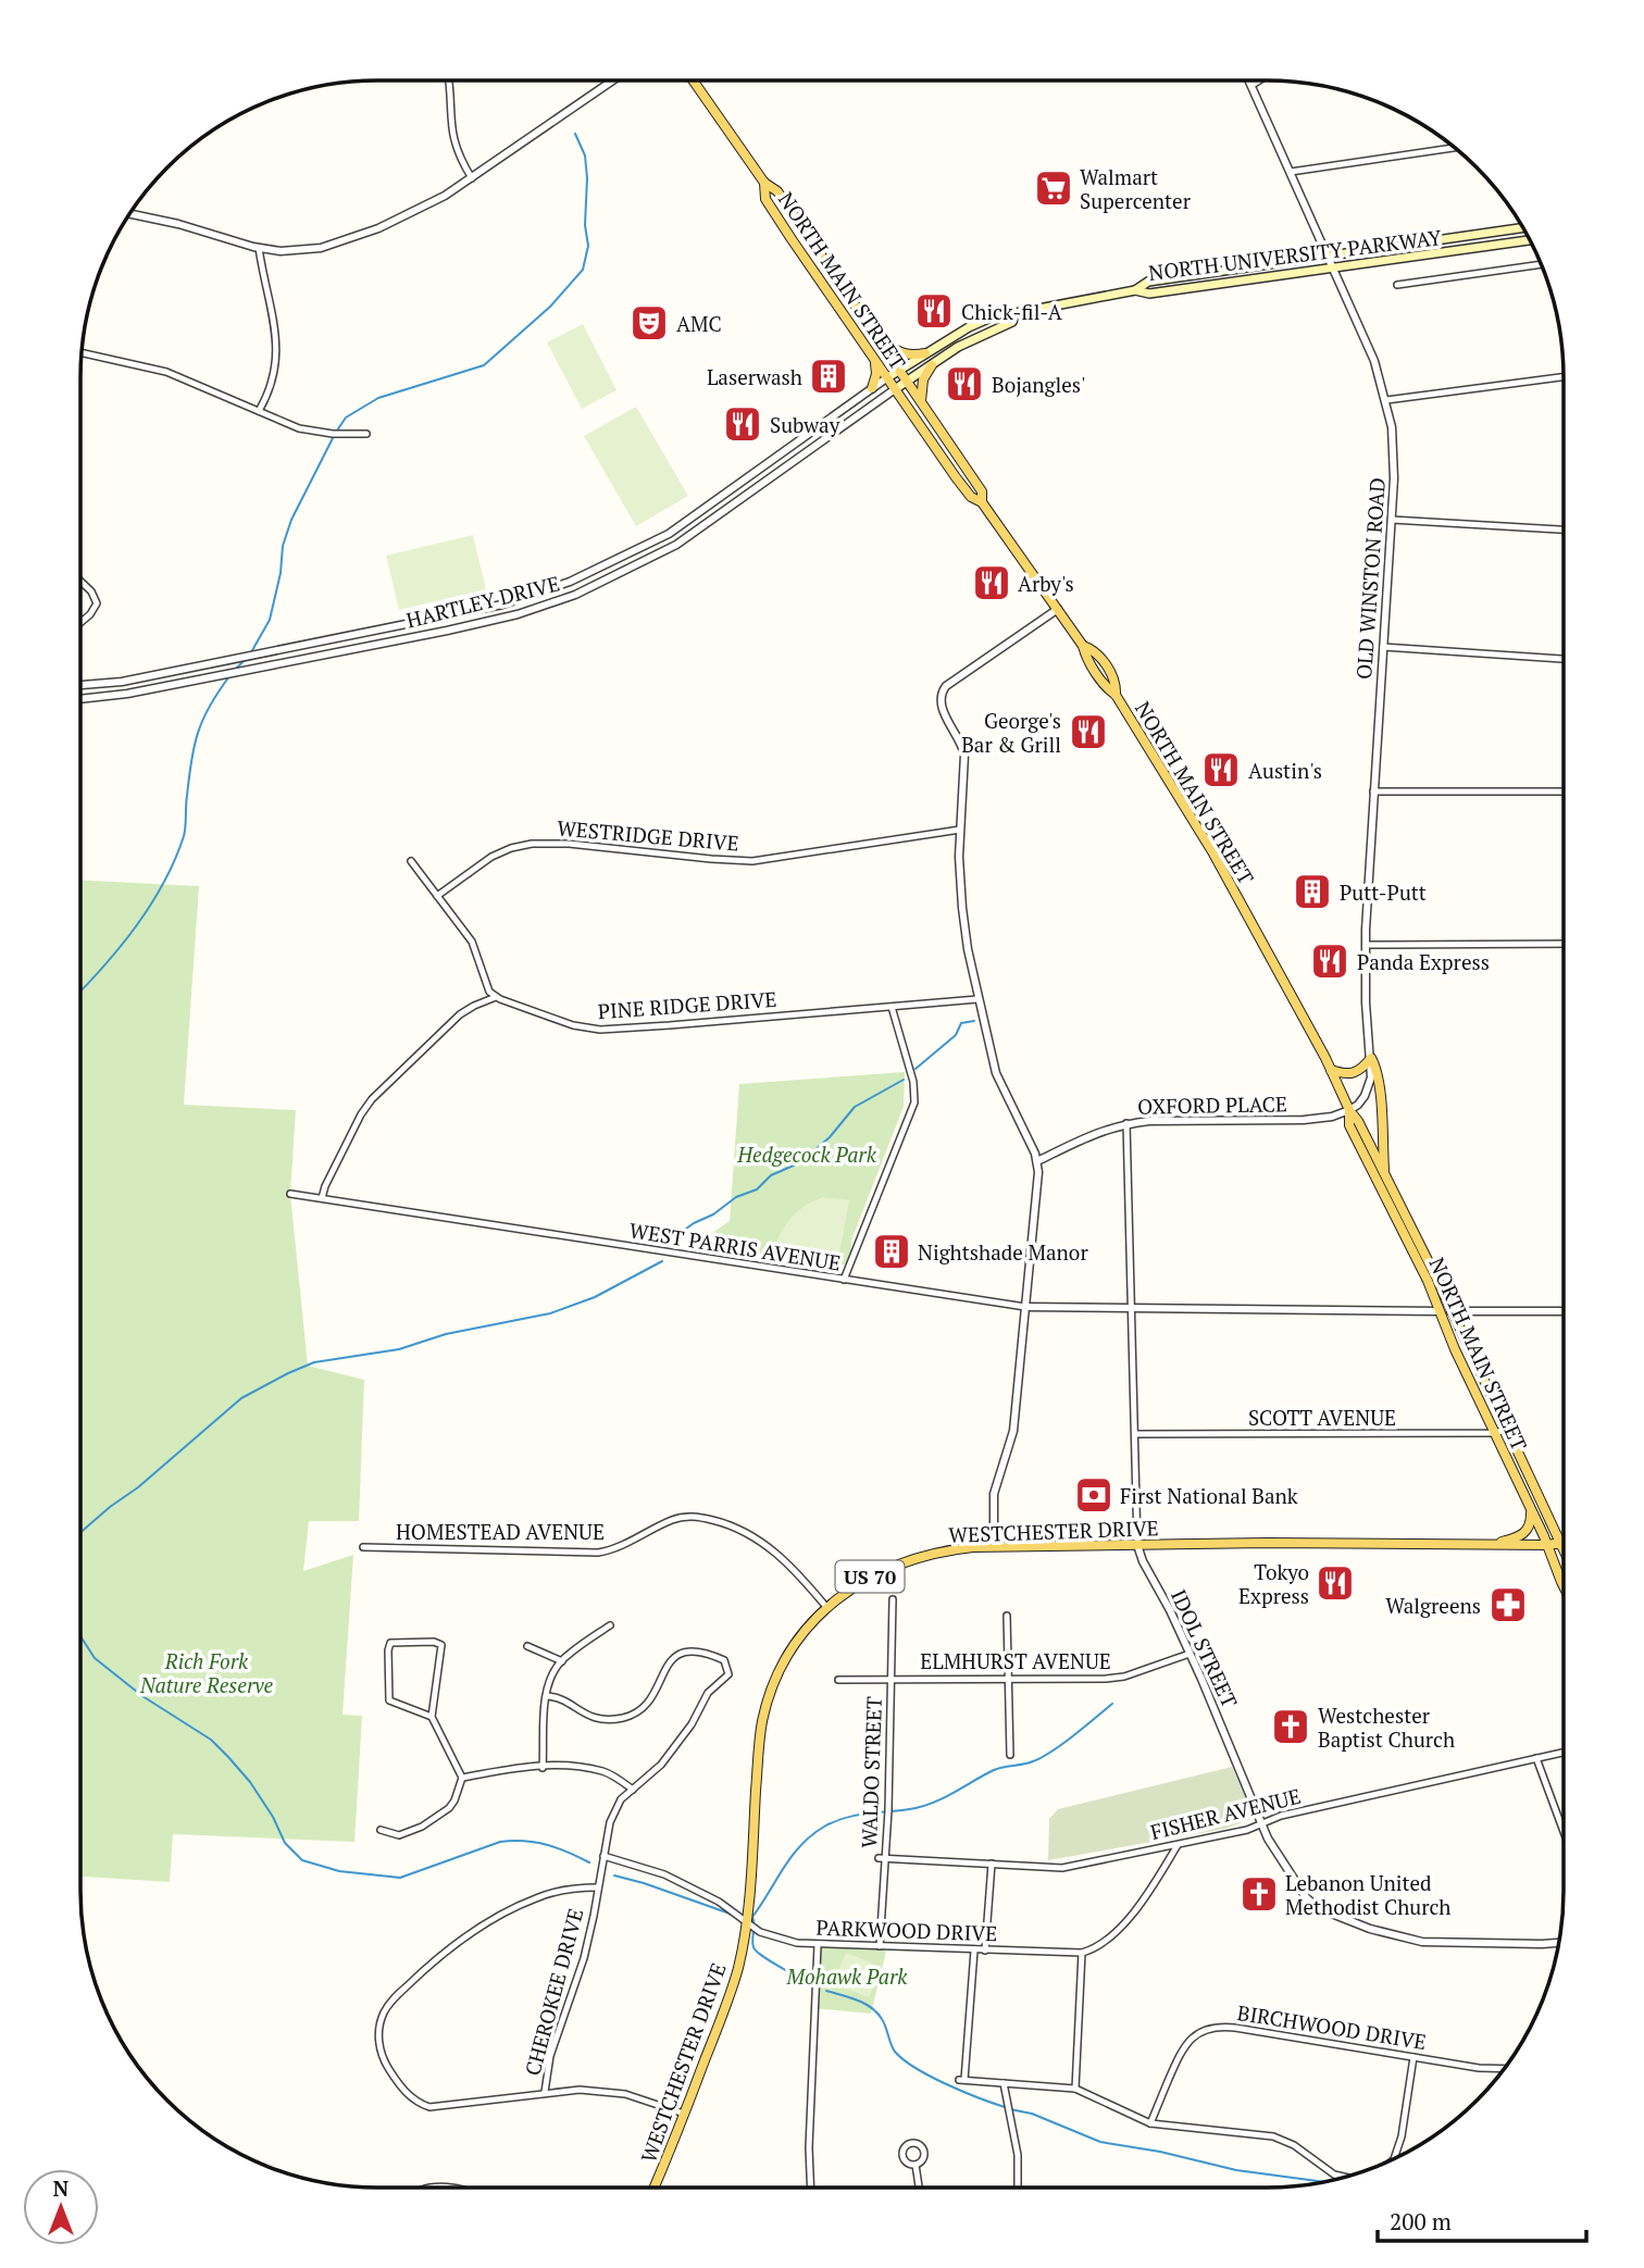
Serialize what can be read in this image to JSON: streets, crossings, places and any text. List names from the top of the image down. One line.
{"streets":{"main road":["NORTH UNIVERSITY PARKWAY","NORTH MAIN STREET","WESTCHESTER DRIVE","US 70"],"street":["OLD WINSTON ROAD","HARTLEY DRIVE","WESTRIDGE DRIVE","PINE RIDGE DRIVE","OXFORD PLACE","WEST PARRIS AVENUE","SCOTT AVENUE","HOMESTEAD AVENUE","IDOL STREET","ELMHURST AVENUE","WALDO STREET","FISHER AVENUE","PARKWOOD DRIVE","CHEROKEE DRIVE","BIRCHWOOD DRIVE"]},"crossings":[["NORTH UNIVERSITY PARKWAY","OLD WINSTON ROAD"],["NORTH MAIN STREET","OLD WINSTON ROAD"],["NORTH MAIN STREET","HARTLEY DRIVE"],["NORTH MAIN STREET","OXFORD PLACE"],["NORTH MAIN STREET","WEST PARRIS AVENUE"],["NORTH MAIN STREET","SCOTT AVENUE"],["NORTH MAIN STREET","WESTCHESTER DRIVE"],["NORTH MAIN STREET","US 70"],["OLD WINSTON ROAD","OXFORD PLACE"],["OXFORD PLACE","IDOL STREET"],["WEST PARRIS AVENUE","IDOL STREET"],["SCOTT AVENUE","IDOL STREET"],["HOMESTEAD AVENUE","WESTCHESTER DRIVE"],["WESTCHESTER DRIVE","US 70"],["WESTCHESTER DRIVE","IDOL STREET"],["WESTCHESTER DRIVE","PARKWOOD DRIVE"],["IDOL STREET","ELMHURST AVENUE"],["IDOL STREET","FISHER AVENUE"],["ELMHURST AVENUE","WALDO STREET"],["WALDO STREET","FISHER AVENUE"],["WALDO STREET","PARKWOOD DRIVE"],["PARKWOOD DRIVE","CHEROKEE DRIVE"]],"parks":["Hedgecock Park","Rich Fork Nature Reserve","Mohawk Park"],"places":{"supermarket":["Walmart Supercenter"],"restaurant":["Chick-fil-A","Bojangles'","Subway","Arby's","George's Bar & Grill","Austin's","Panda Express","Tokyo Express"],"theatre":["AMC"],"building":["Laserwash","Putt-Putt","Nightshade Manor"],"bank":["First National Bank"],"pharmacy":["Walgreens"],"church":["Westchester Baptist Church","Lebanon United Methodist Church"]},"scale_bar":"200 m","north":"top"}
